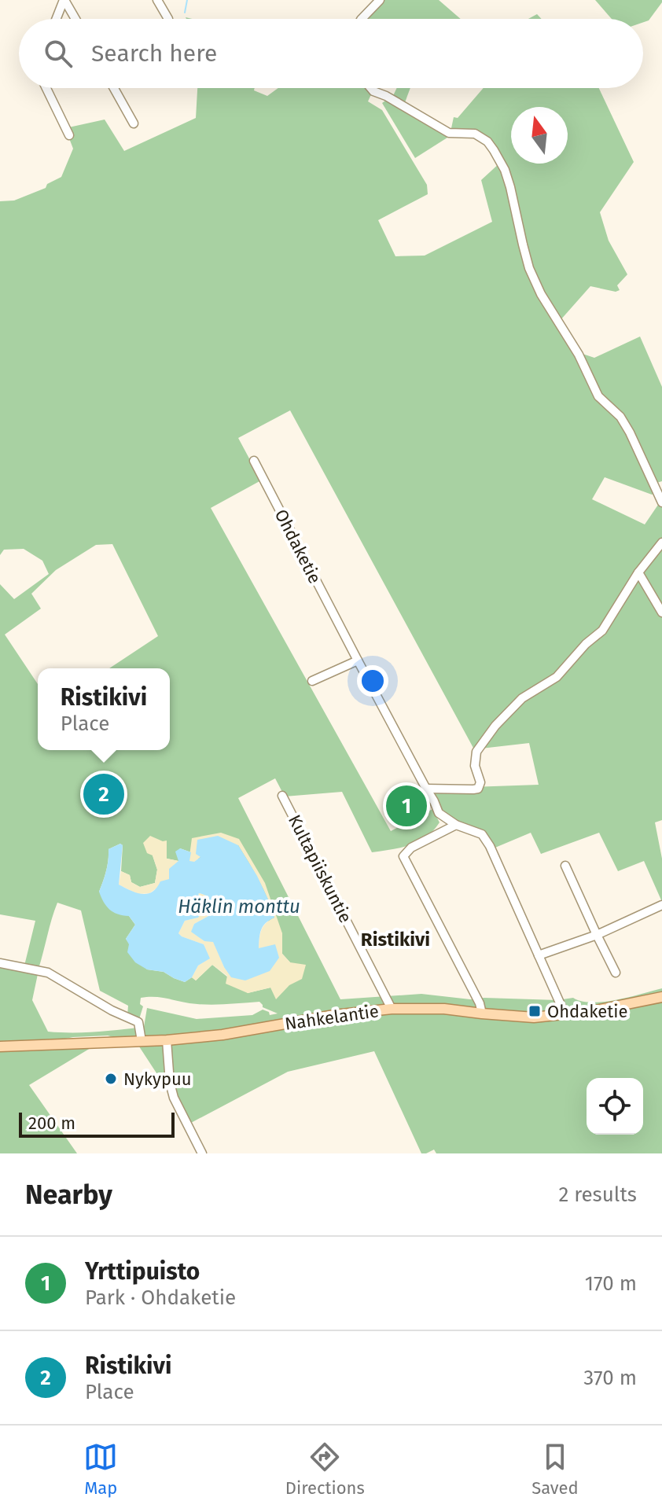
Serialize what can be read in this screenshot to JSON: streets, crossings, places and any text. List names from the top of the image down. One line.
{"streets":{"main road":["Nahkelantie"],"street":["Ohdaketie","Kultapiiskuntie"]},"crossings":[["Ohdaketie","Nahkelantie"],["Kultapiiskuntie","Nahkelantie"]],"districts":["Ristikivi"],"water":["Häklin monttu"],"places":{"transit":["Ohdaketie"],"other":["Nykypuu"]},"scale_bar":"200 m","north":"top","page":{"search":"Search here","popup":["Ristikivi","Place"],"pins":["2","1"],"scale":"200 m","heading":["Nearby","2 results"],"list":[{"mark":"1","name":"Yrttipuisto","note":"Park · Ohdaketie","value":"170 m"},{"mark":"2","name":"Ristikivi","note":"Place","value":"370 m"}],"nav":["Map","Directions","Saved"]}}
